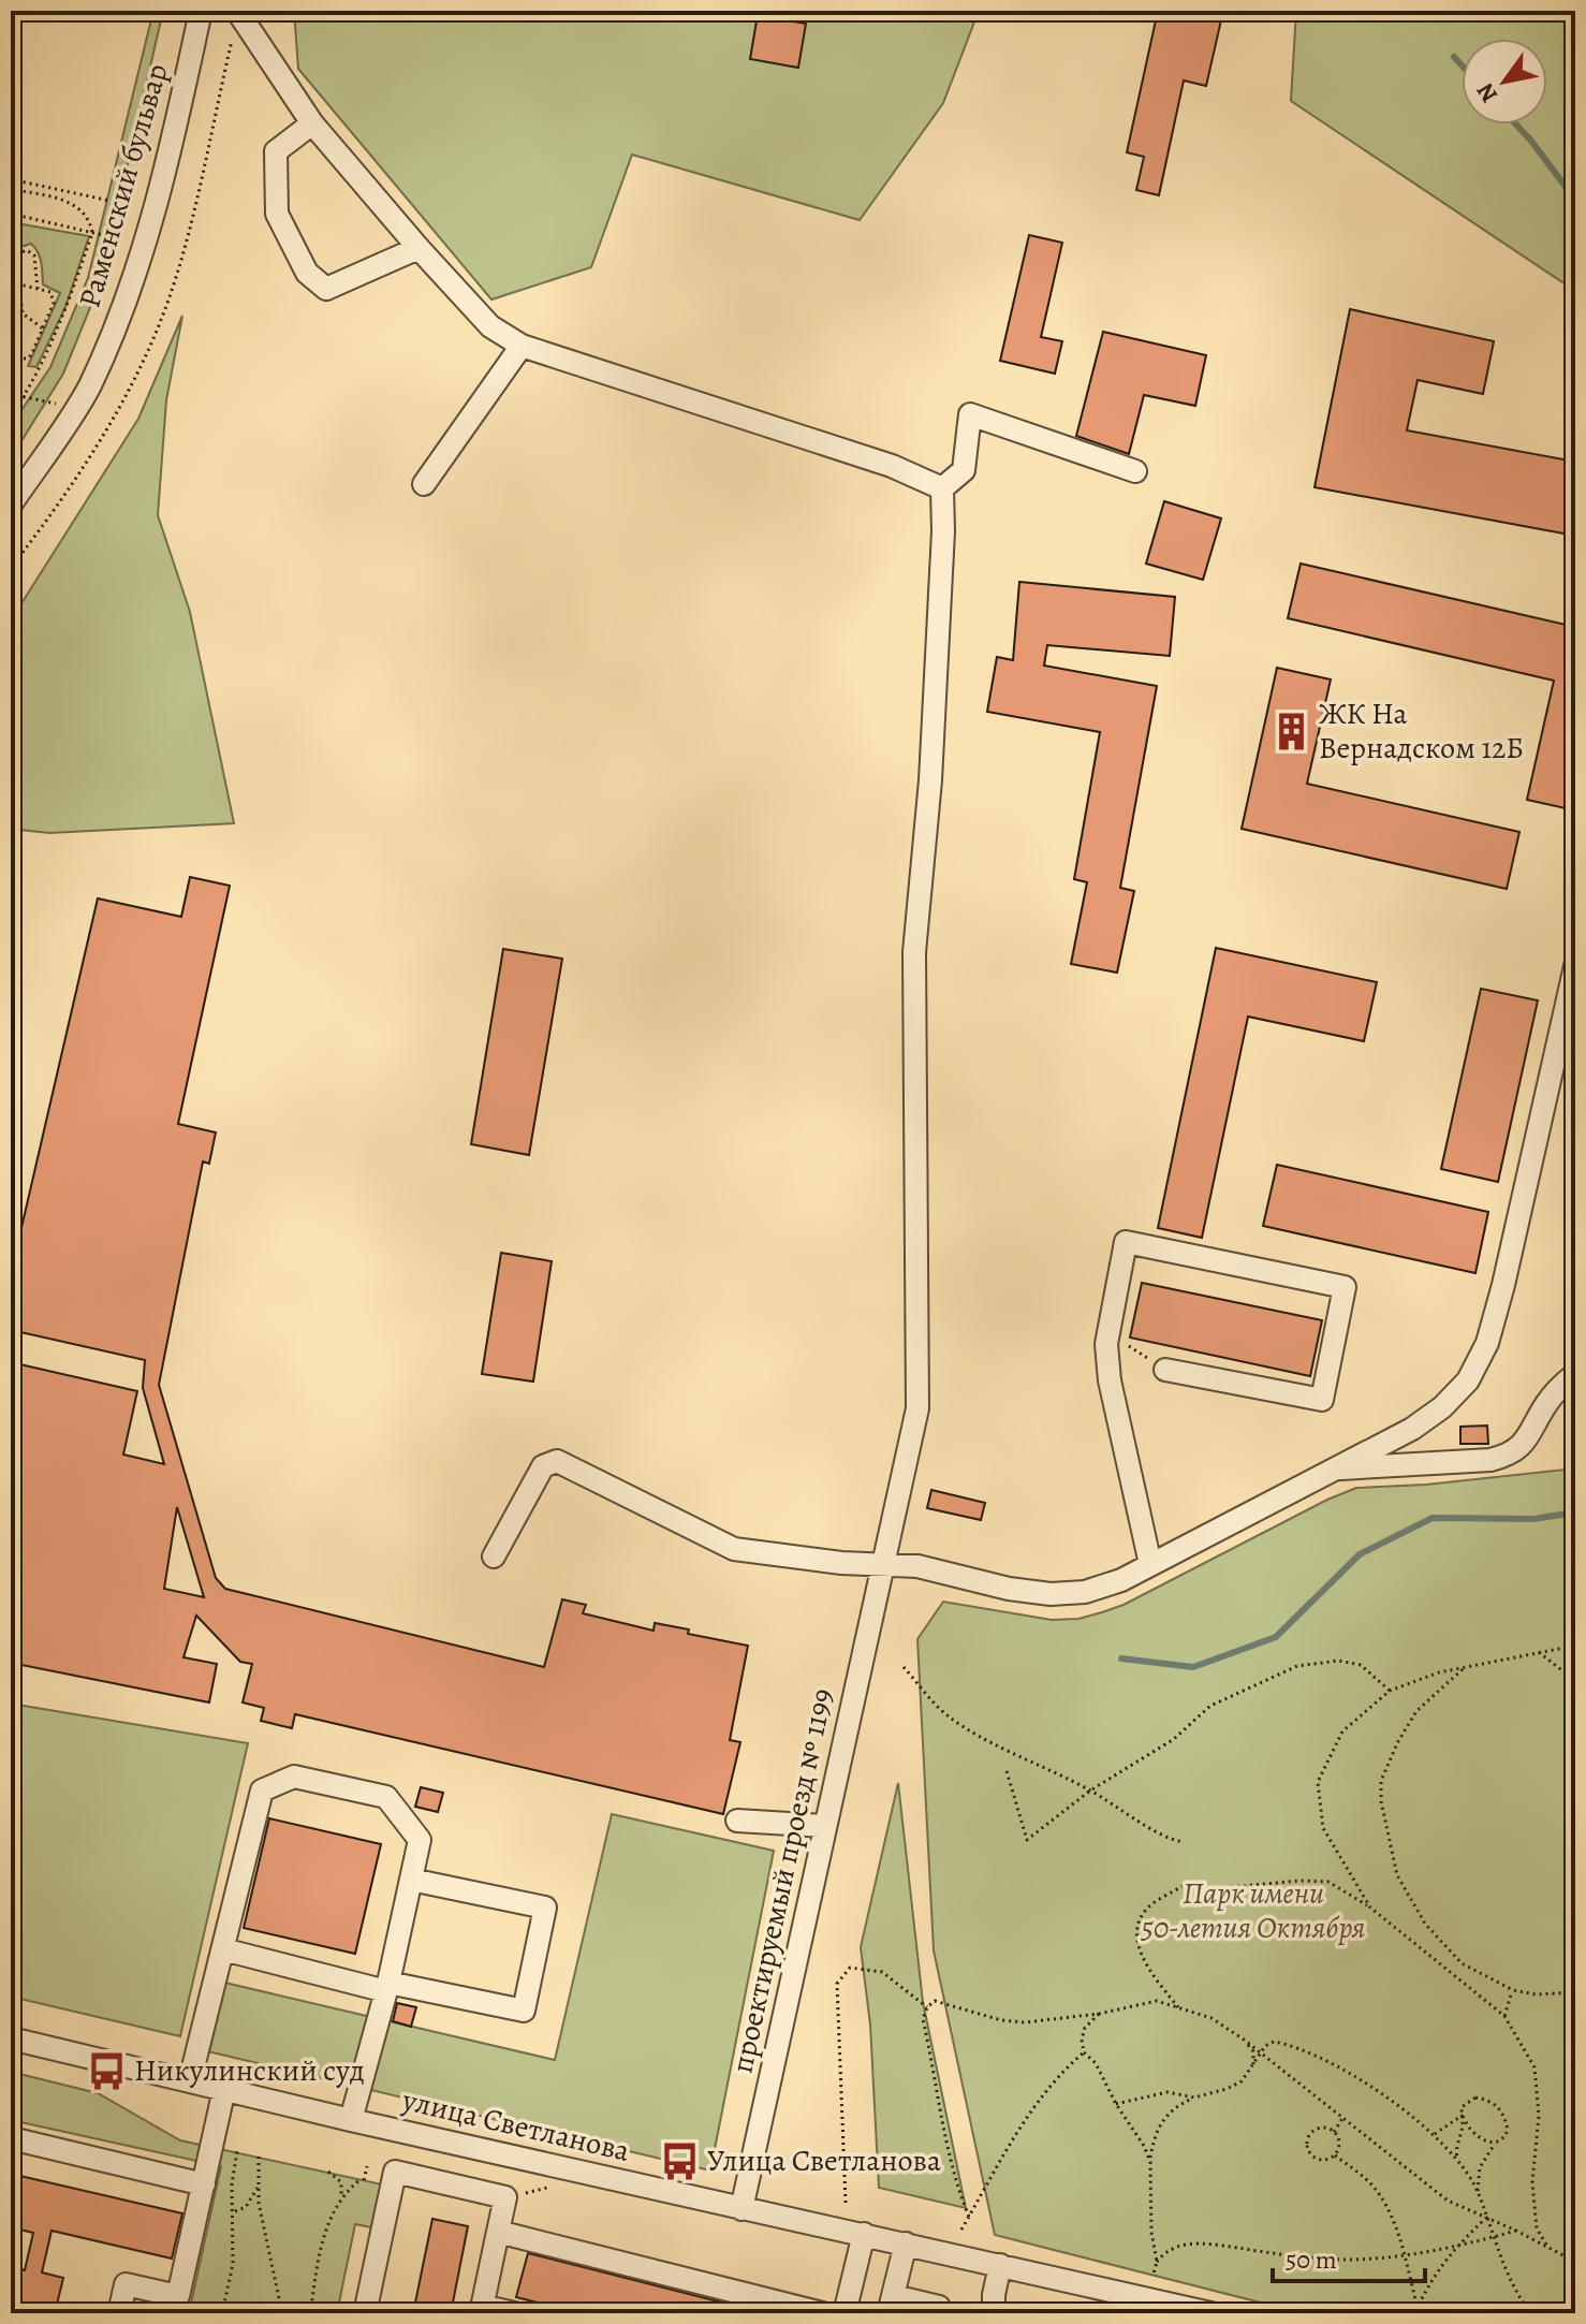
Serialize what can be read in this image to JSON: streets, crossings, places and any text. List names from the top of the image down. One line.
{"streets":{"street":["Раменский бульвар","проектируемый проезд № 1199","улица Светланова"]},"crossings":[["проектируемый проезд № 1199","улица Светланова"]],"parks":["Парк имени 50-летия Октября"],"places":{"building":["ЖК На Вернадском 12Б"],"bus stop":["Никулинский суд","Улица Светланова"]},"scale_bar":"50 m","north":"bottom left"}
